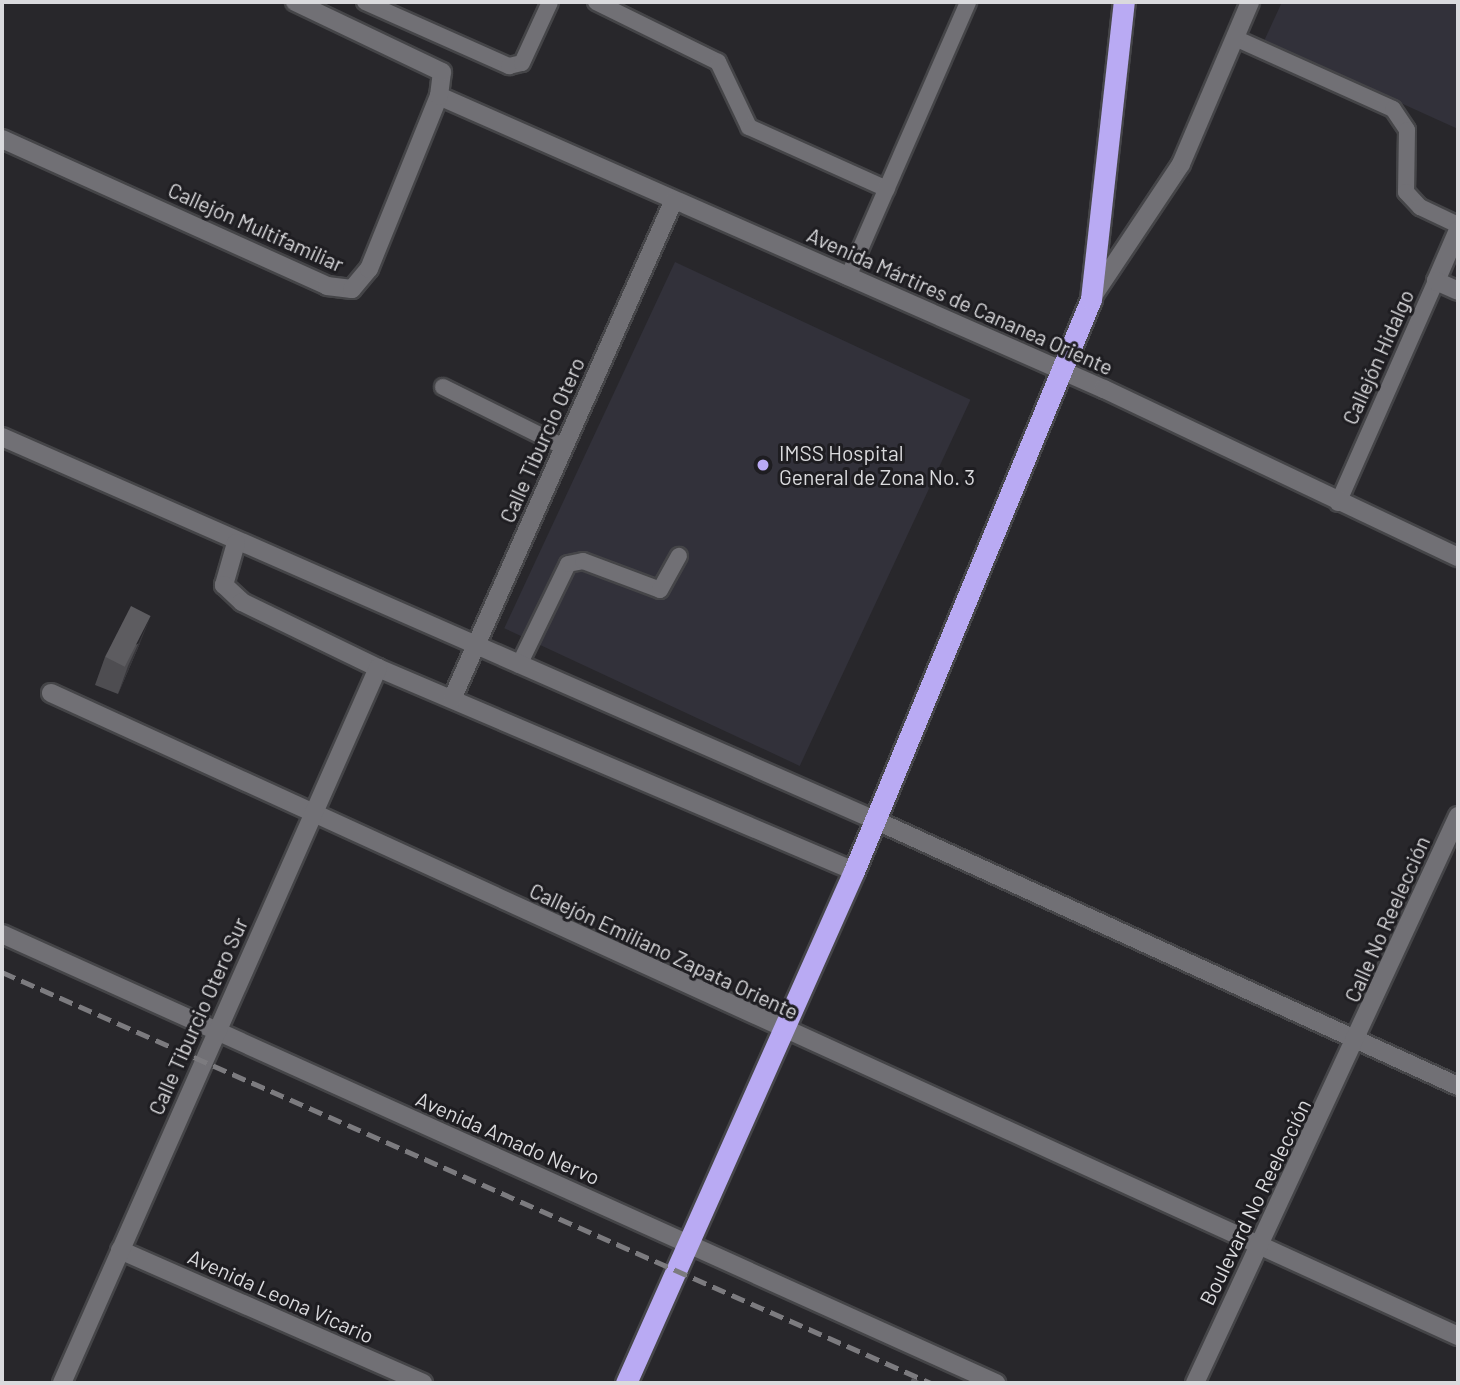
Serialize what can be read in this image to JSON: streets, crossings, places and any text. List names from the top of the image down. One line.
{"streets":{"street":["Callejón Multifamiliar","Avenida Mártires de Cananea Oriente","Callejón Hidalgo","Calle Tiburcio Otero","Calle No Reelección","Callejón Emiliano Zapata Oriente","Calle Tiburcio Otero Sur","Avenida Amado Nervo","Boulevard No Reelección","Avenida Leona Vicario"]},"crossings":[["Callejón Multifamiliar","Avenida Mártires de Cananea Oriente"],["Avenida Mártires de Cananea Oriente","Callejón Hidalgo"],["Avenida Mártires de Cananea Oriente","Calle Tiburcio Otero"],["Calle No Reelección","Boulevard No Reelección"],["Callejón Emiliano Zapata Oriente","Calle Tiburcio Otero Sur"],["Callejón Emiliano Zapata Oriente","Boulevard No Reelección"],["Calle Tiburcio Otero Sur","Avenida Amado Nervo"],["Calle Tiburcio Otero Sur","Avenida Leona Vicario"]],"places":["IMSS Hospital General de Zona No. 3"]}
